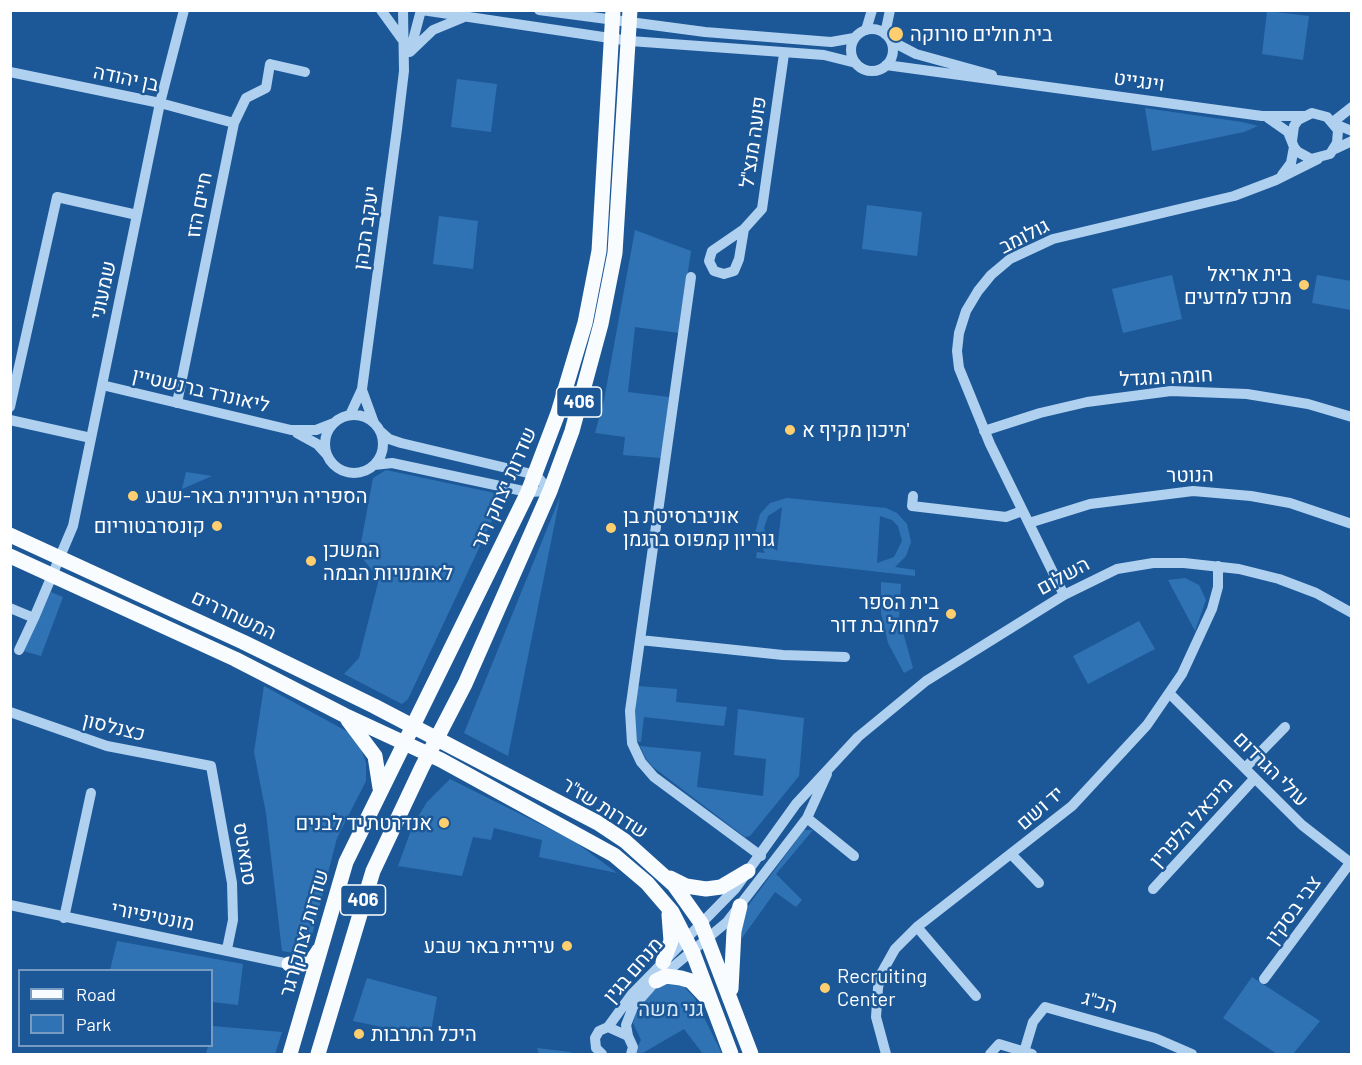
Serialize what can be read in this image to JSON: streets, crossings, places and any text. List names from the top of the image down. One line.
{"streets":{"main road":["406","שדרות יצחק רגר","המשחררים","שדרות שז\"ר"],"street":["בן יהודה","וינגייט","פועה מנצ\"ל","חיים הזז","יעקב הכהן","גולומב","שמעוני","חומה ומגדל","ליאונרד ברנשטיין","הנוטר","השלום","כצנלסון","עולי הגרדום","יד ושם","מיכאל הלפרין","סמאטס","צבי בסקין","מונטיפיורי","מנחם בגין","הכ\"ג"]},"crossings":[["בן יהודה","חיים הזז"],["בן יהודה","שמעוני"],["וינגייט","גולומב"],["חיים הזז","ליאונרד ברנשטיין"],["יעקב הכהן","ליאונרד ברנשטיין"],["גולומב","חומה ומגדל"],["גולומב","הנוטר"],["גולומב","השלום"],["שמעוני","ליאונרד ברנשטיין"],["שמעוני","המשחררים"],["שדרות יצחק רגר","המשחררים"],["שדרות יצחק רגר","שדרות שז\"ר"],["השלום","שדרות שז\"ר"],["השלום","יד ושם"],["השלום","מנחם בגין"],["המשחררים","שדרות שז\"ר"],["כצנלסון","סמאטס"],["עולי הגרדום","יד ושם"],["עולי הגרדום","מיכאל הלפרין"],["עולי הגרדום","צבי בסקין"],["שדרות שז\"ר","מנחם בגין"],["סמאטס","מונטיפיורי"]],"parks":["גני משה"],"places":["בית חולים סורוקה","בית אריאל מרכז למדעים","תיכון מקיף א'","הספריה העירונית באר-שבע","קונסרבטוריום","אוניברסיטת בן גוריון קמפוס ברגמן","המשכן לאומנויות הבמה","בית הספר למחול בת דור","אנדרטת יד לבנים","עיריית באר שבע","Recruiting Center","היכל התרבות"],"legend":["Road","Park"]}
